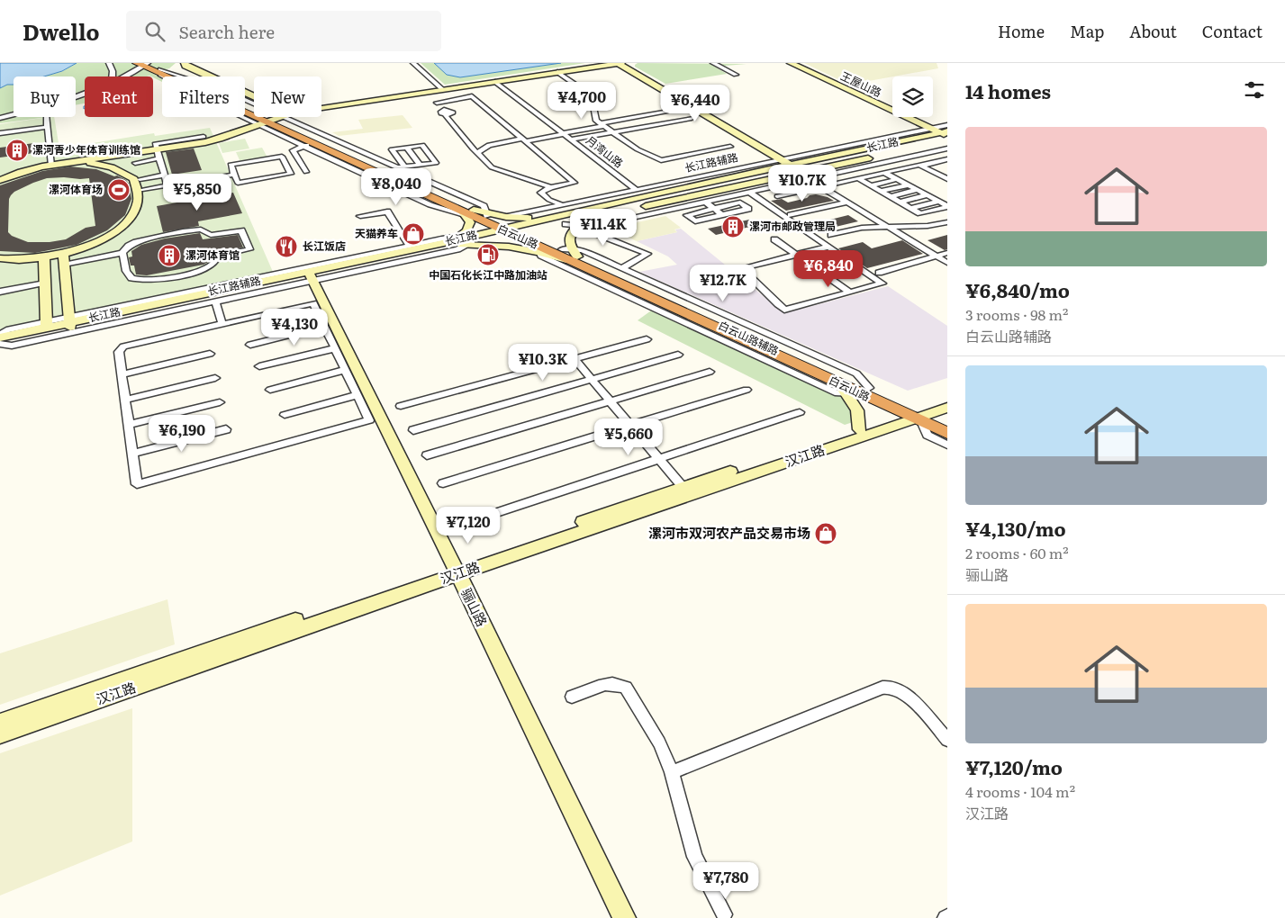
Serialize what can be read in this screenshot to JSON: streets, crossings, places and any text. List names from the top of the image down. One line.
{"streets":{"highway":["白云山路"],"street":["王屋山路","长江路","月湾山路","长江路辅路","白云山路辅路","汉江路","骊山路"]},"crossings":[["王屋山路","长江路"],["长江路","长江路辅路"],["长江路","白云山路"],["长江路","骊山路"],["月湾山路","长江路辅路"],["长江路辅路","白云山路"],["长江路辅路","骊山路"],["白云山路","白云山路辅路"],["白云山路","汉江路"],["汉江路","骊山路"]],"places":{"building":["漯河青少年体育训练馆","漯河市邮政管理局","漯河体育馆"],"sports":["漯河体育场"],"shop":["天猫养车","漯河市双河农产品交易市场"],"restaurant":["长江饭店"],"fuel station":["中国石化长江中路加油站"]},"page":{"header":"Dwello","search":"Search here","nav":["Home","Map","About","Contact"],"heading":"14 homes","chip":["Buy","Rent","Filters","New"],"price":["¥4,700","¥6,440","¥10.7K","¥8,040","¥5,850","¥11.4K","¥6,840","¥12.7K","¥4,130","¥10.3K","¥6,190","¥5,660","¥7,120","¥7,780"],"list":[{"name":"¥6,840/mo","note":"3 rooms · 98 m² · 白云山路辅路"},{"name":"¥4,130/mo","note":"2 rooms · 60 m² · 骊山路"},{"name":"¥7,120/mo","note":"4 rooms · 104 m² · 汉江路"}]}}
